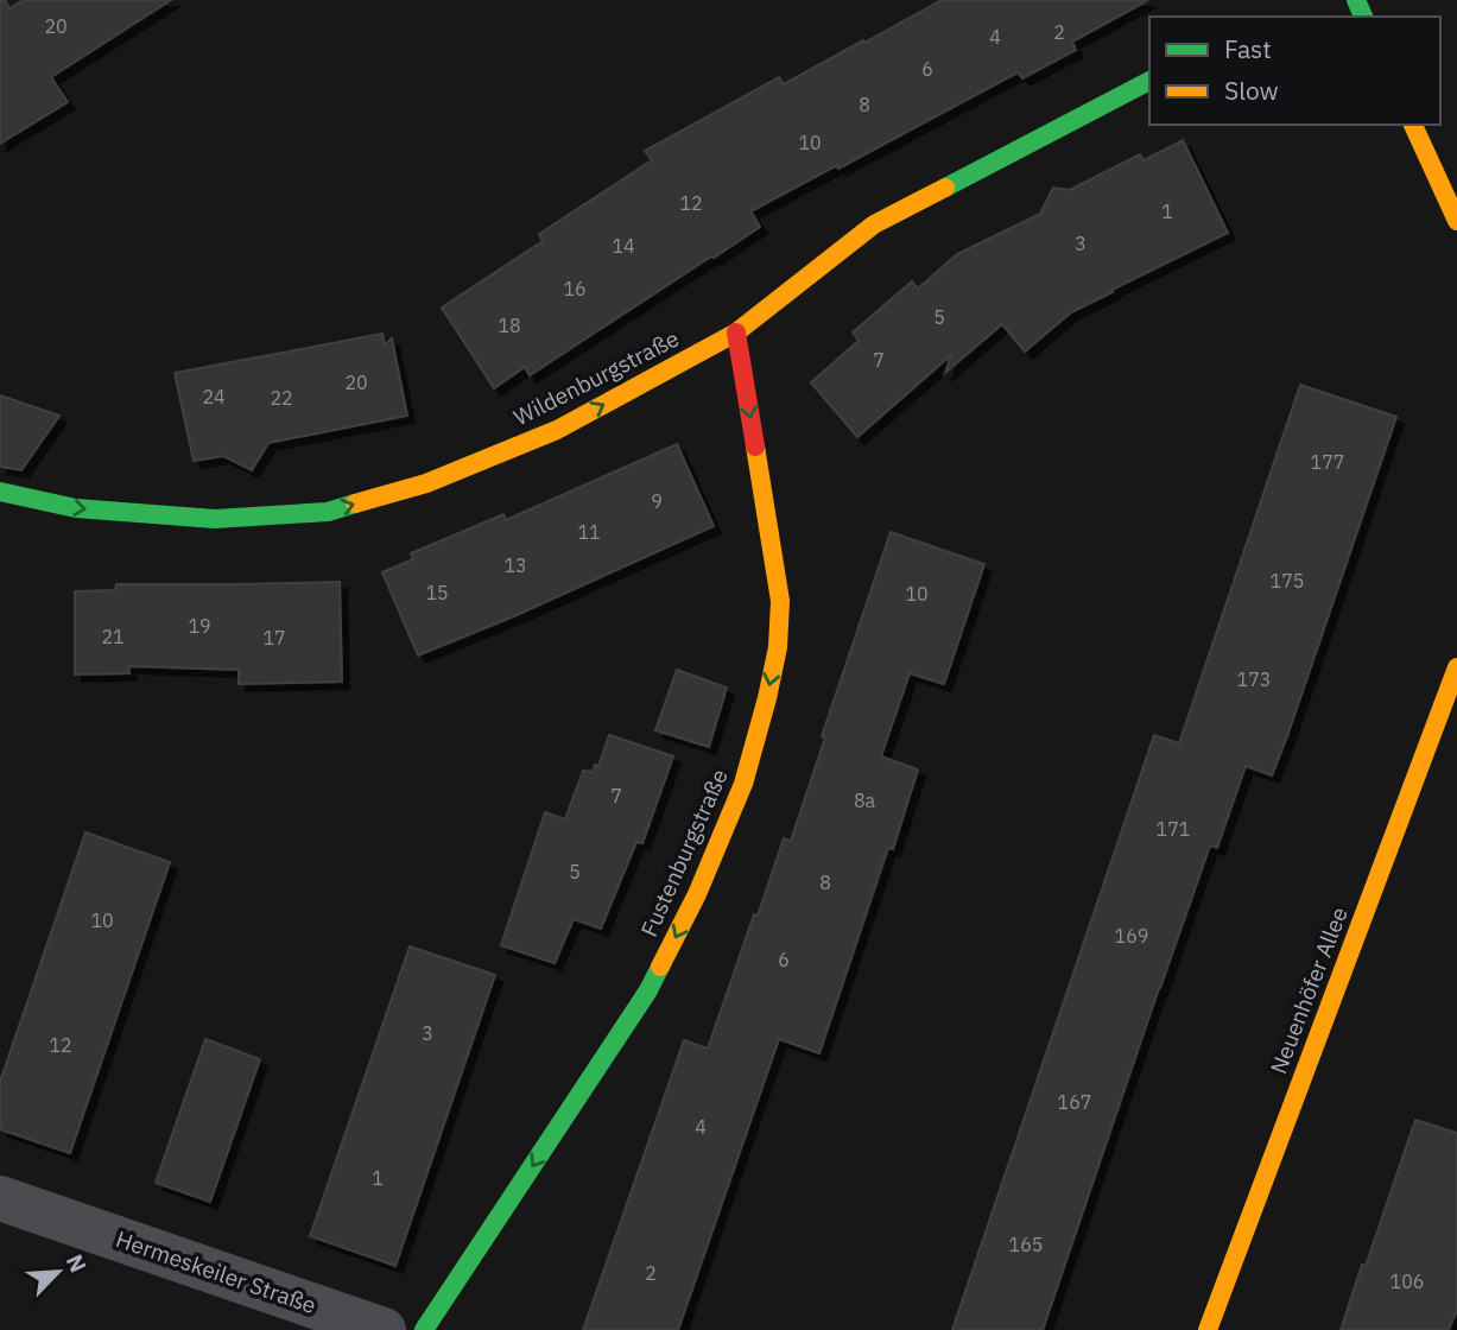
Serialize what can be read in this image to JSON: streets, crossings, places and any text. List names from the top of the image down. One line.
{"streets":{"street":["Wildenburgstraße","Fustenburgstraße","Neuenhöfer Allee","Hermeskeiler Straße"]},"crossings":[["Wildenburgstraße","Fustenburgstraße"]],"one_way":["Wildenburgstraße","Fustenburgstraße"],"house_numbers":["20","2","4","6","8","10","12","1","3","14","16","5","18","7","20","24","22","177","9","11","13","175","15","10","19","21","17","173","7","8a","171","5","8","10","169","6","3","12","167","4","1","165","2","106"],"legend":["Fast","Slow"],"north":"top right"}
